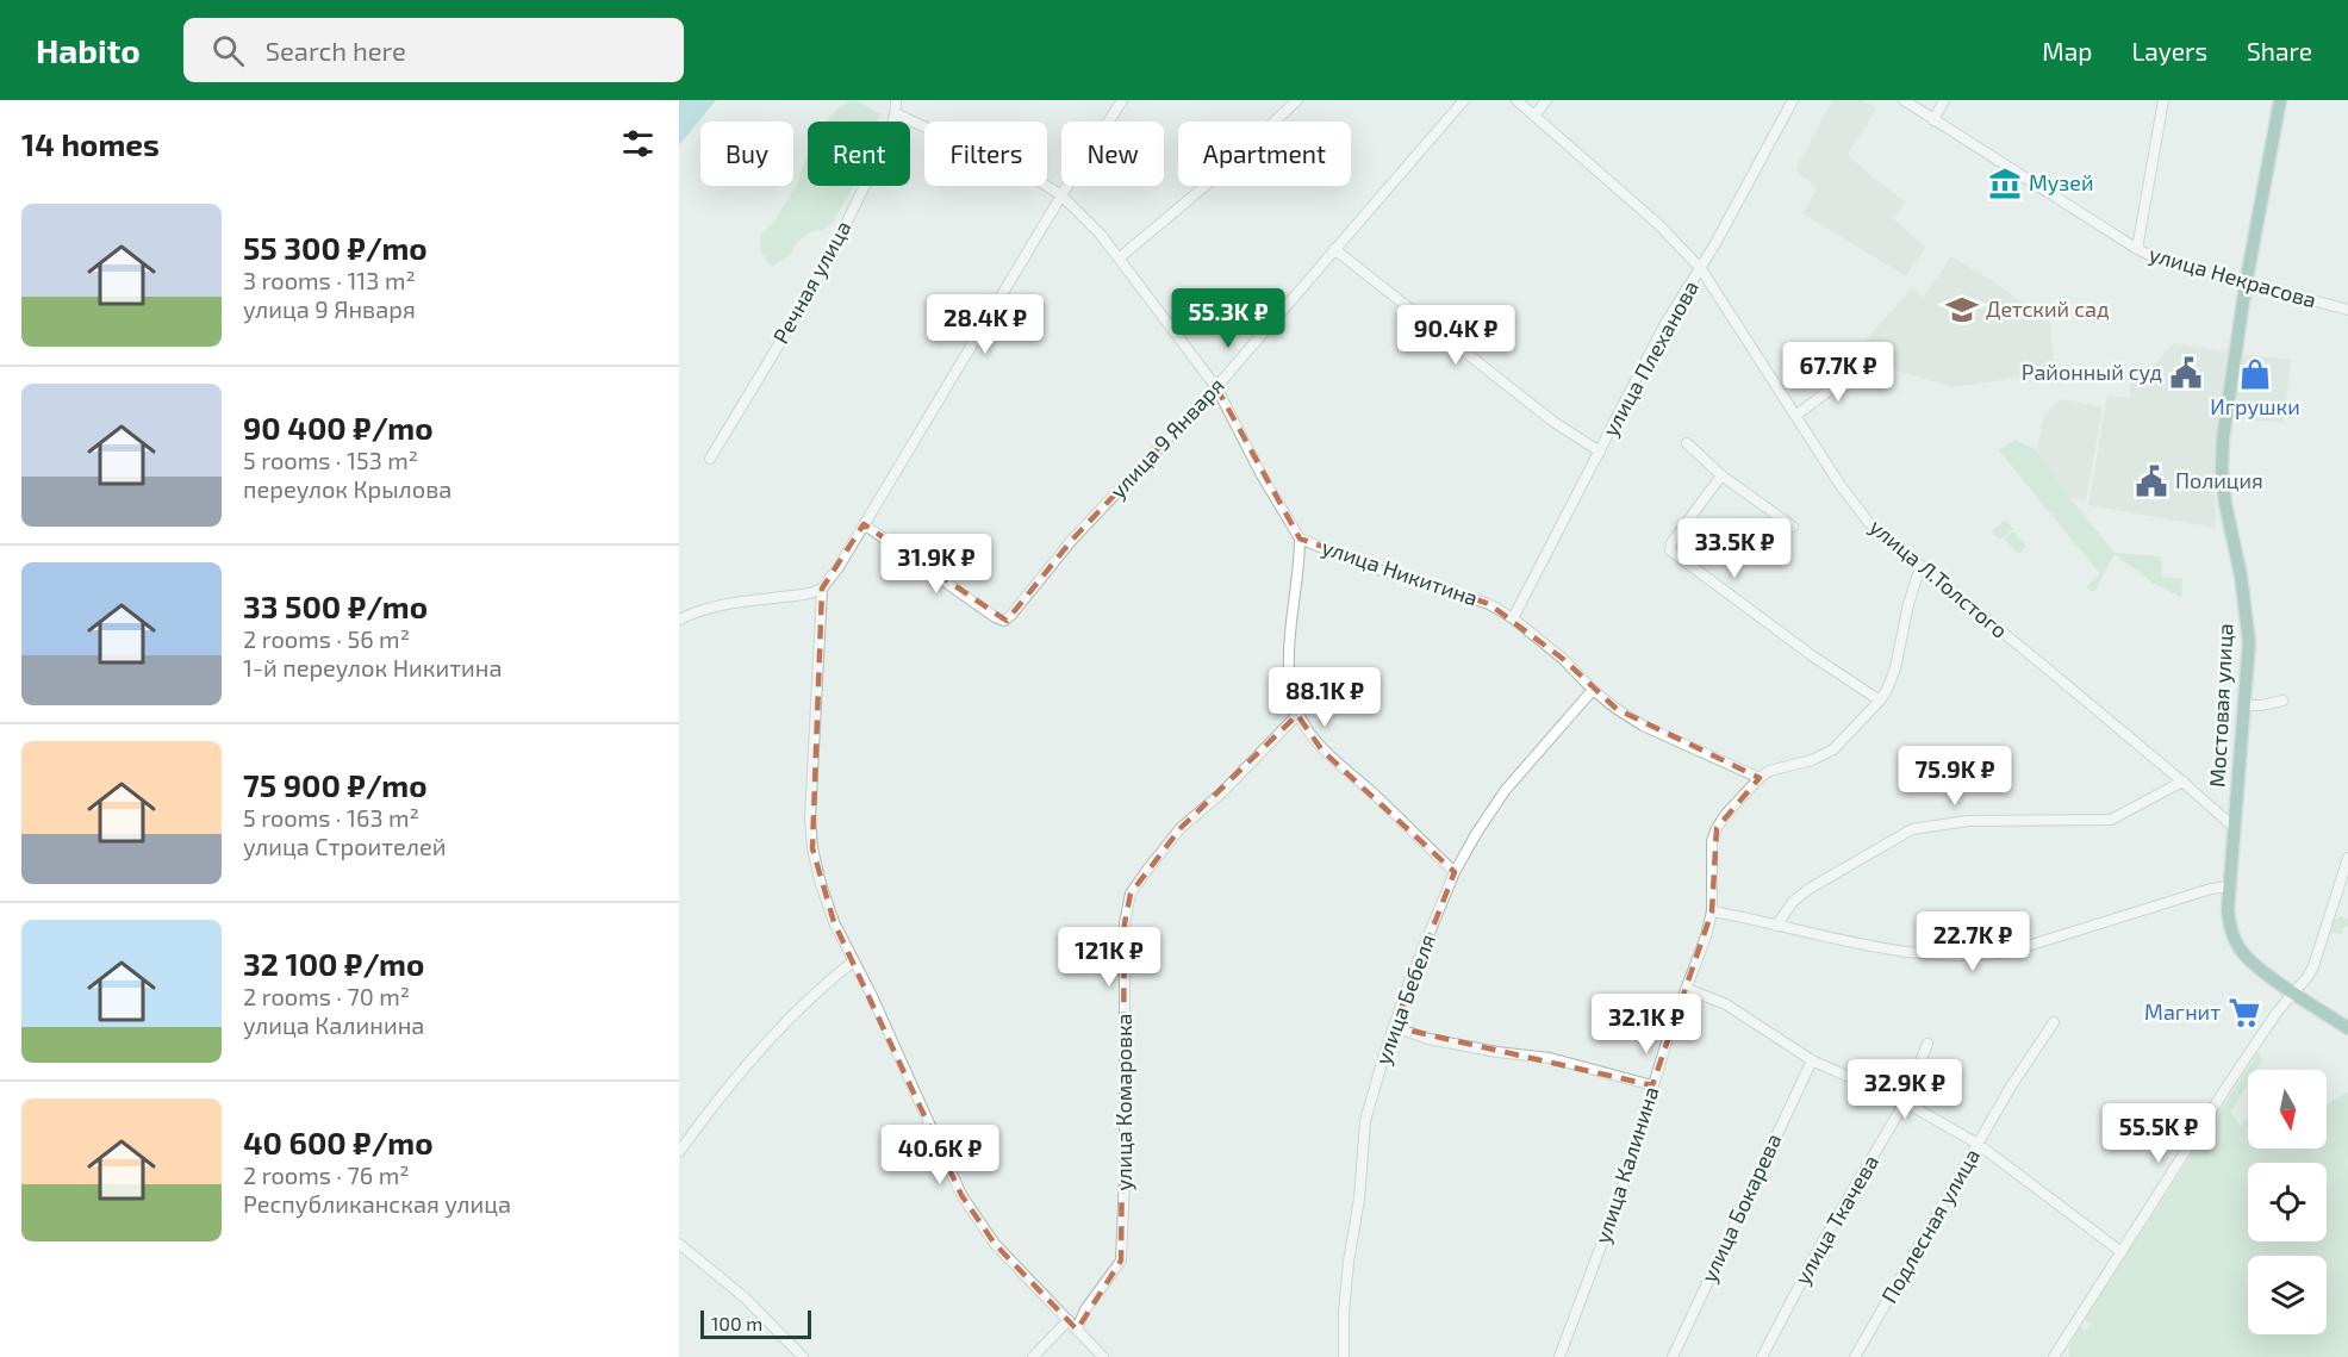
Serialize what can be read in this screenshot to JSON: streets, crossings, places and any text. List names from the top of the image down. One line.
{"streets":{"main road":["Мостовая улица"],"street":["улица Некрасова","Речная улица","улица Плеханова","улица 9 Января","улица Никитина","улица Л.Толстого","улица Бебеля","улица Комаровка","улица Калинина","улица Бокарева","улица Ткачева","Подлесная улица"]},"crossings":[["улица Некрасова","Мостовая улица"],["Речная улица","улица Никитина"],["улица Плеханова","улица Никитина"],["улица Плеханова","улица Л.Толстого"],["улица 9 Января","улица Никитина"],["улица Никитина","улица Бебеля"],["улица Никитина","улица Калинина"],["улица Л.Толстого","Мостовая улица"]],"places":{"museum":["Музей"],"school or university":["Детский сад"],"public building":["Районный суд","Полиция"],"shop":["Игрушки"],"supermarket":["Магнит"]},"scale_bar":"100 m","north":"bottom","page":{"header":"Habito","search":"Search here","nav":["Map","Layers","Share"],"heading":"14 homes","chip":["Buy","Rent","Filters","New","Apartment"],"list":[{"name":"55 300 ₽/mo","note":"3 rooms · 113 m² · улица 9 Января"},{"name":"90 400 ₽/mo","note":"5 rooms · 153 m² · переулок Крылова"},{"name":"33 500 ₽/mo","note":"2 rooms · 56 m² · 1-й переулок Никитина"},{"name":"75 900 ₽/mo","note":"5 rooms · 163 m² · улица Строителей"},{"name":"32 100 ₽/mo","note":"2 rooms · 70 m² · улица Калинина"},{"name":"40 600 ₽/mo","note":"2 rooms · 76 m² · Республиканская улица"}],"price":["55.3K ₽","28.4K ₽","90.4K ₽","67.7K ₽","33.5K ₽","31.9K ₽","88.1K ₽","75.9K ₽","22.7K ₽","121K ₽","32.1K ₽","32.9K ₽","55.5K ₽","40.6K ₽"],"scale":"100 m"}}
